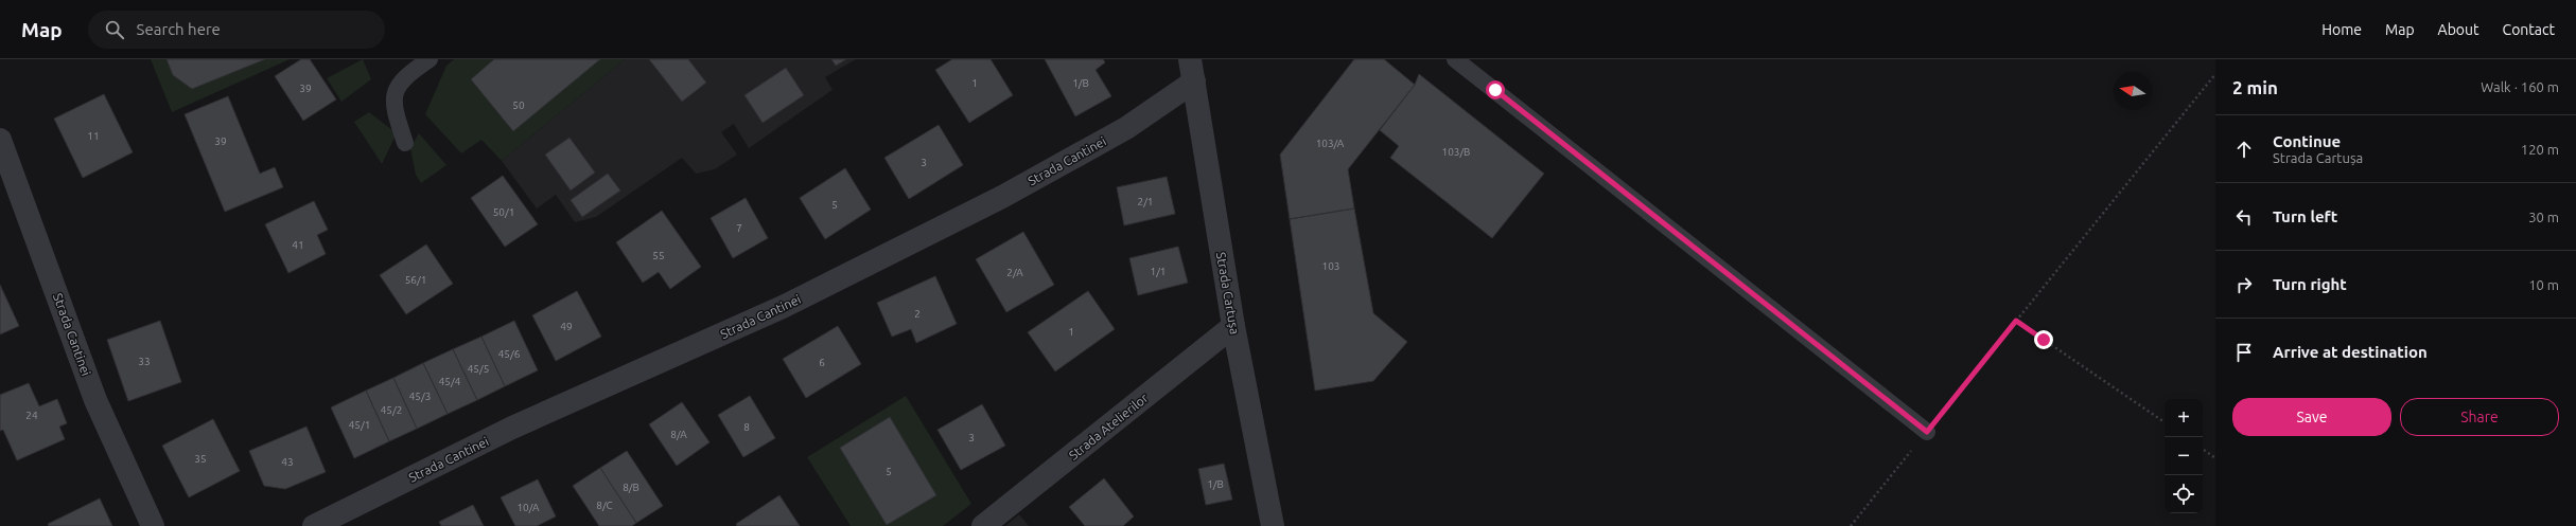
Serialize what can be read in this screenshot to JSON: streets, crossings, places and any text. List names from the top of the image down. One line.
{"streets":{"street":["Strada Cantinei","Strada Cartușa","Strada Atelierilor"]},"crossings":[["Strada Cantinei","Strada Cartușa"],["Strada Cartușa","Strada Atelierilor"]],"house_numbers":["1","1/B","39","50","11","39","103/A","103/B","3","2/1","5","50/1","7","41","55","103","1/1","2/A","56/1","2","49","1","45/6","33","6","45/5","45/4","45/3","45/2","24","45/1","8","8/A","3","35","43","5","1/B","8/B","8/C","10/A"],"north":"left","page":{"header":"Map","search":"Search here","nav":["Home","Map","About","Contact"],"heading":["2 min","Walk · 160 m"],"list":[["Continue","Strada Cartușa","120 m"],["Turn left","30 m"],["Turn right","10 m"],"Arrive at destination"],"buttons":["Save","Share"],"map_buttons":["+","−"]}}
